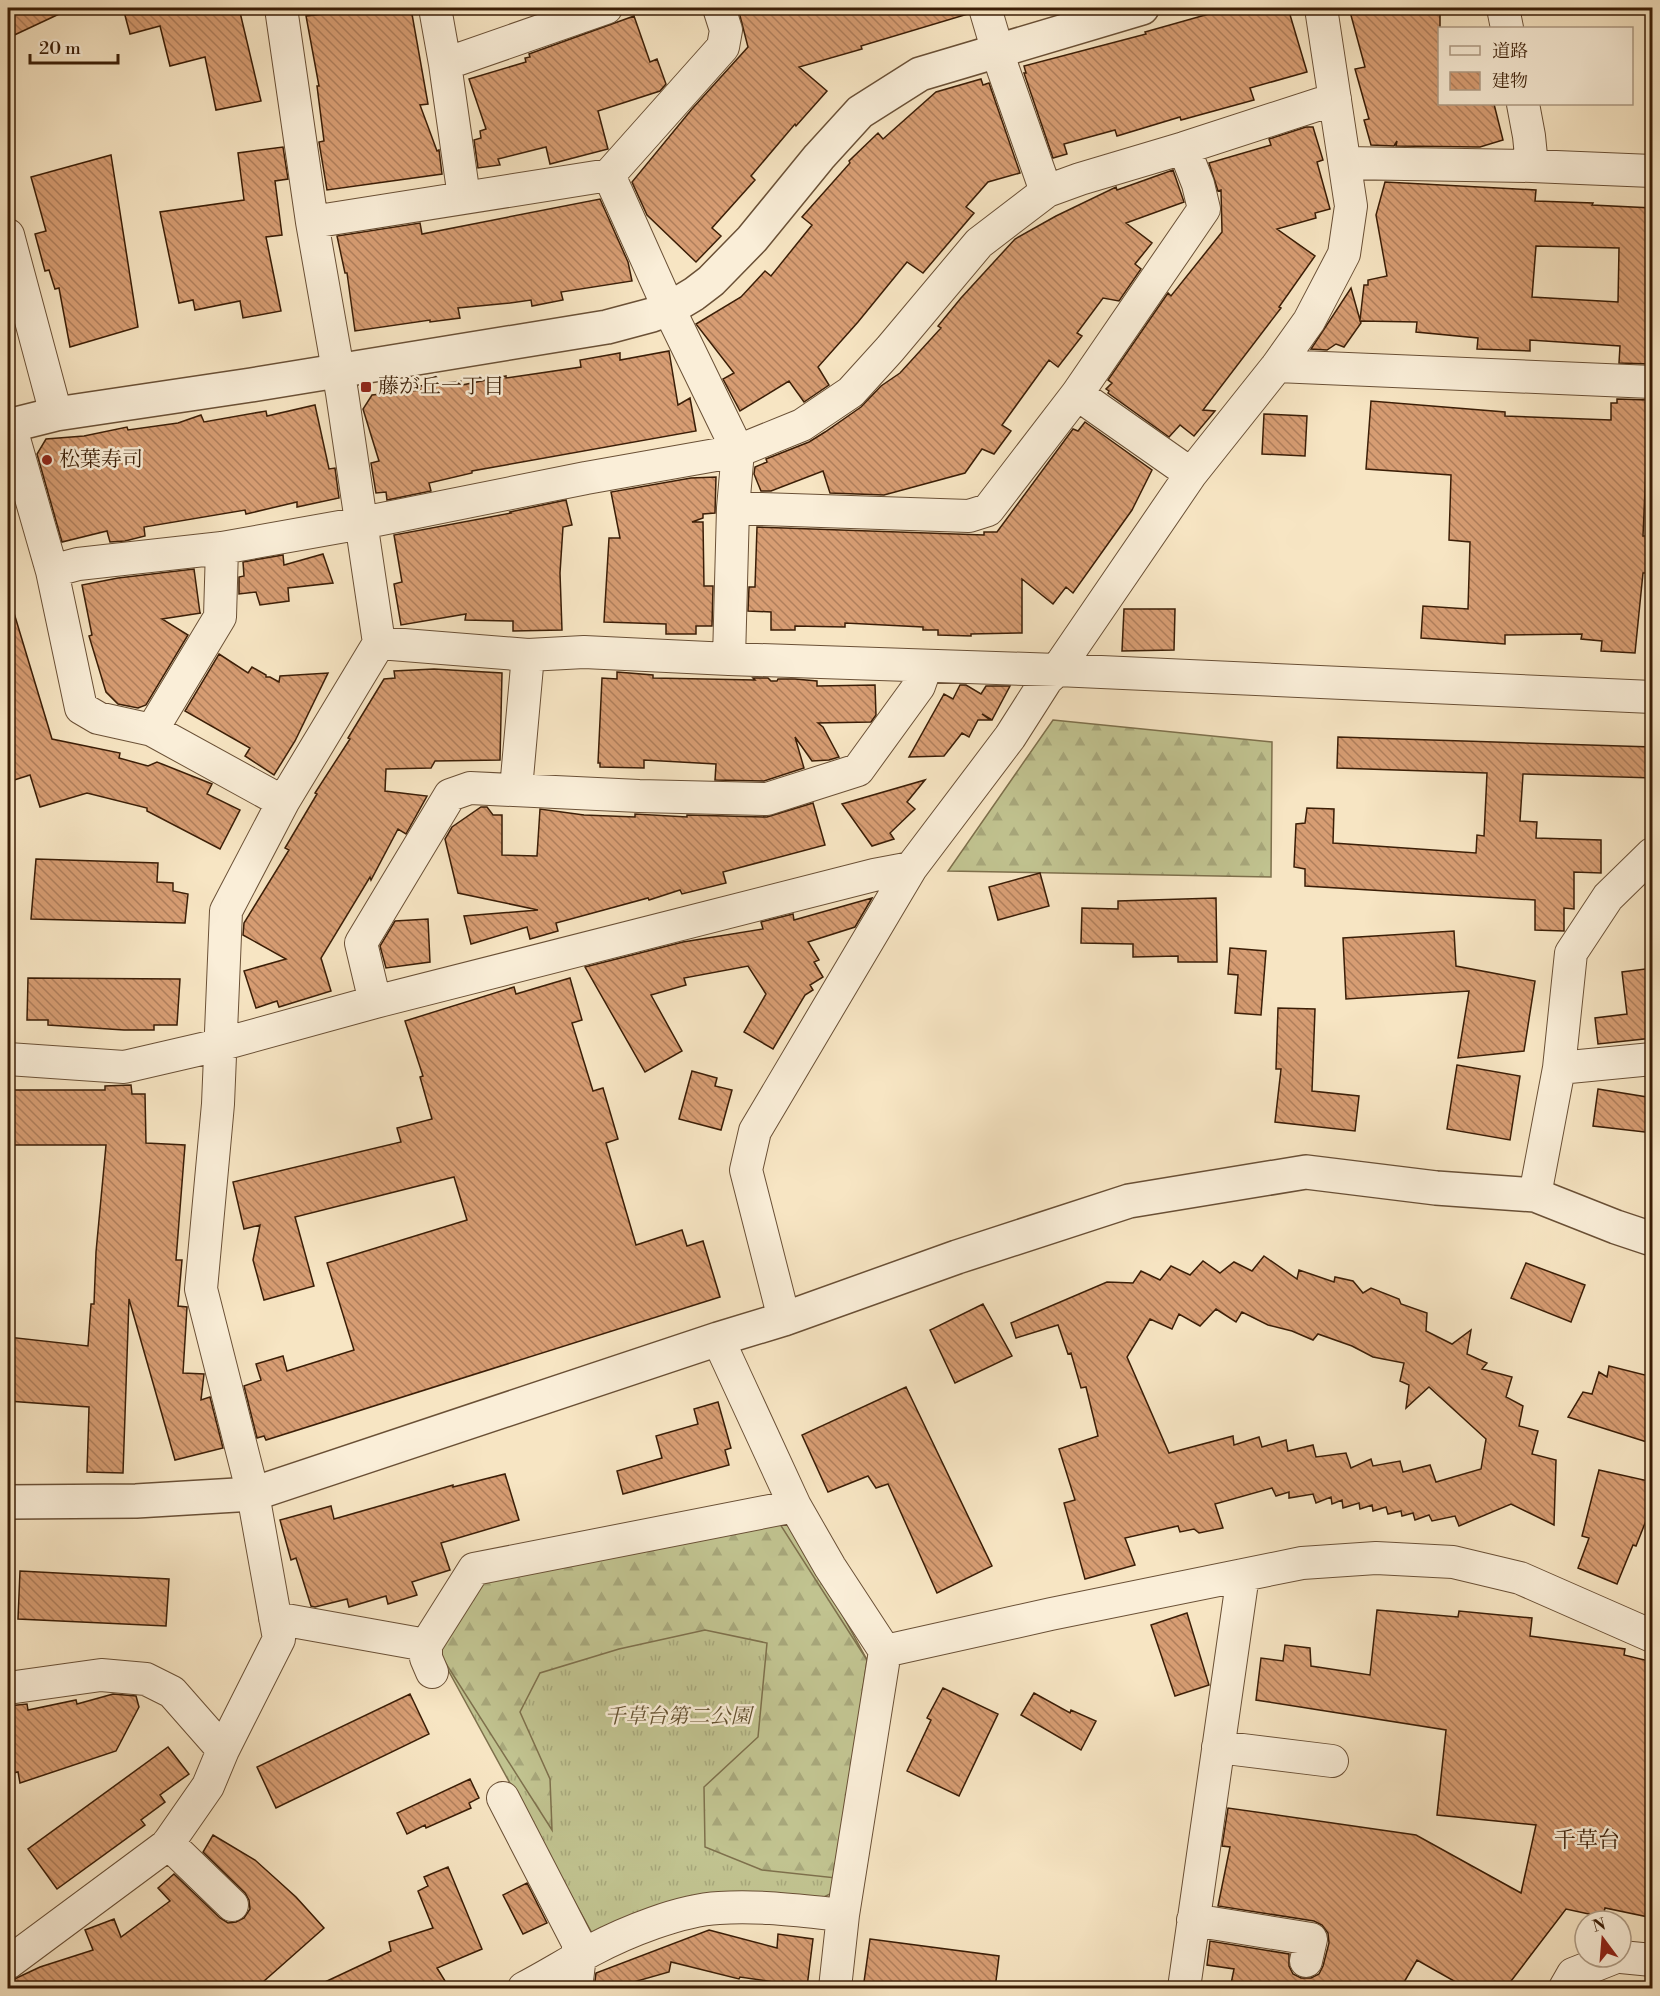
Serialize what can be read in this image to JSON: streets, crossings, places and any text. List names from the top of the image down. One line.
{"districts":["千草台"],"parks":["千草台第二公園"],"places":{"transit":["藤が丘一丁目"],"other":["松葉寿司"]},"legend":["道路","建物"],"scale_bar":"20 m","north":"top"}
